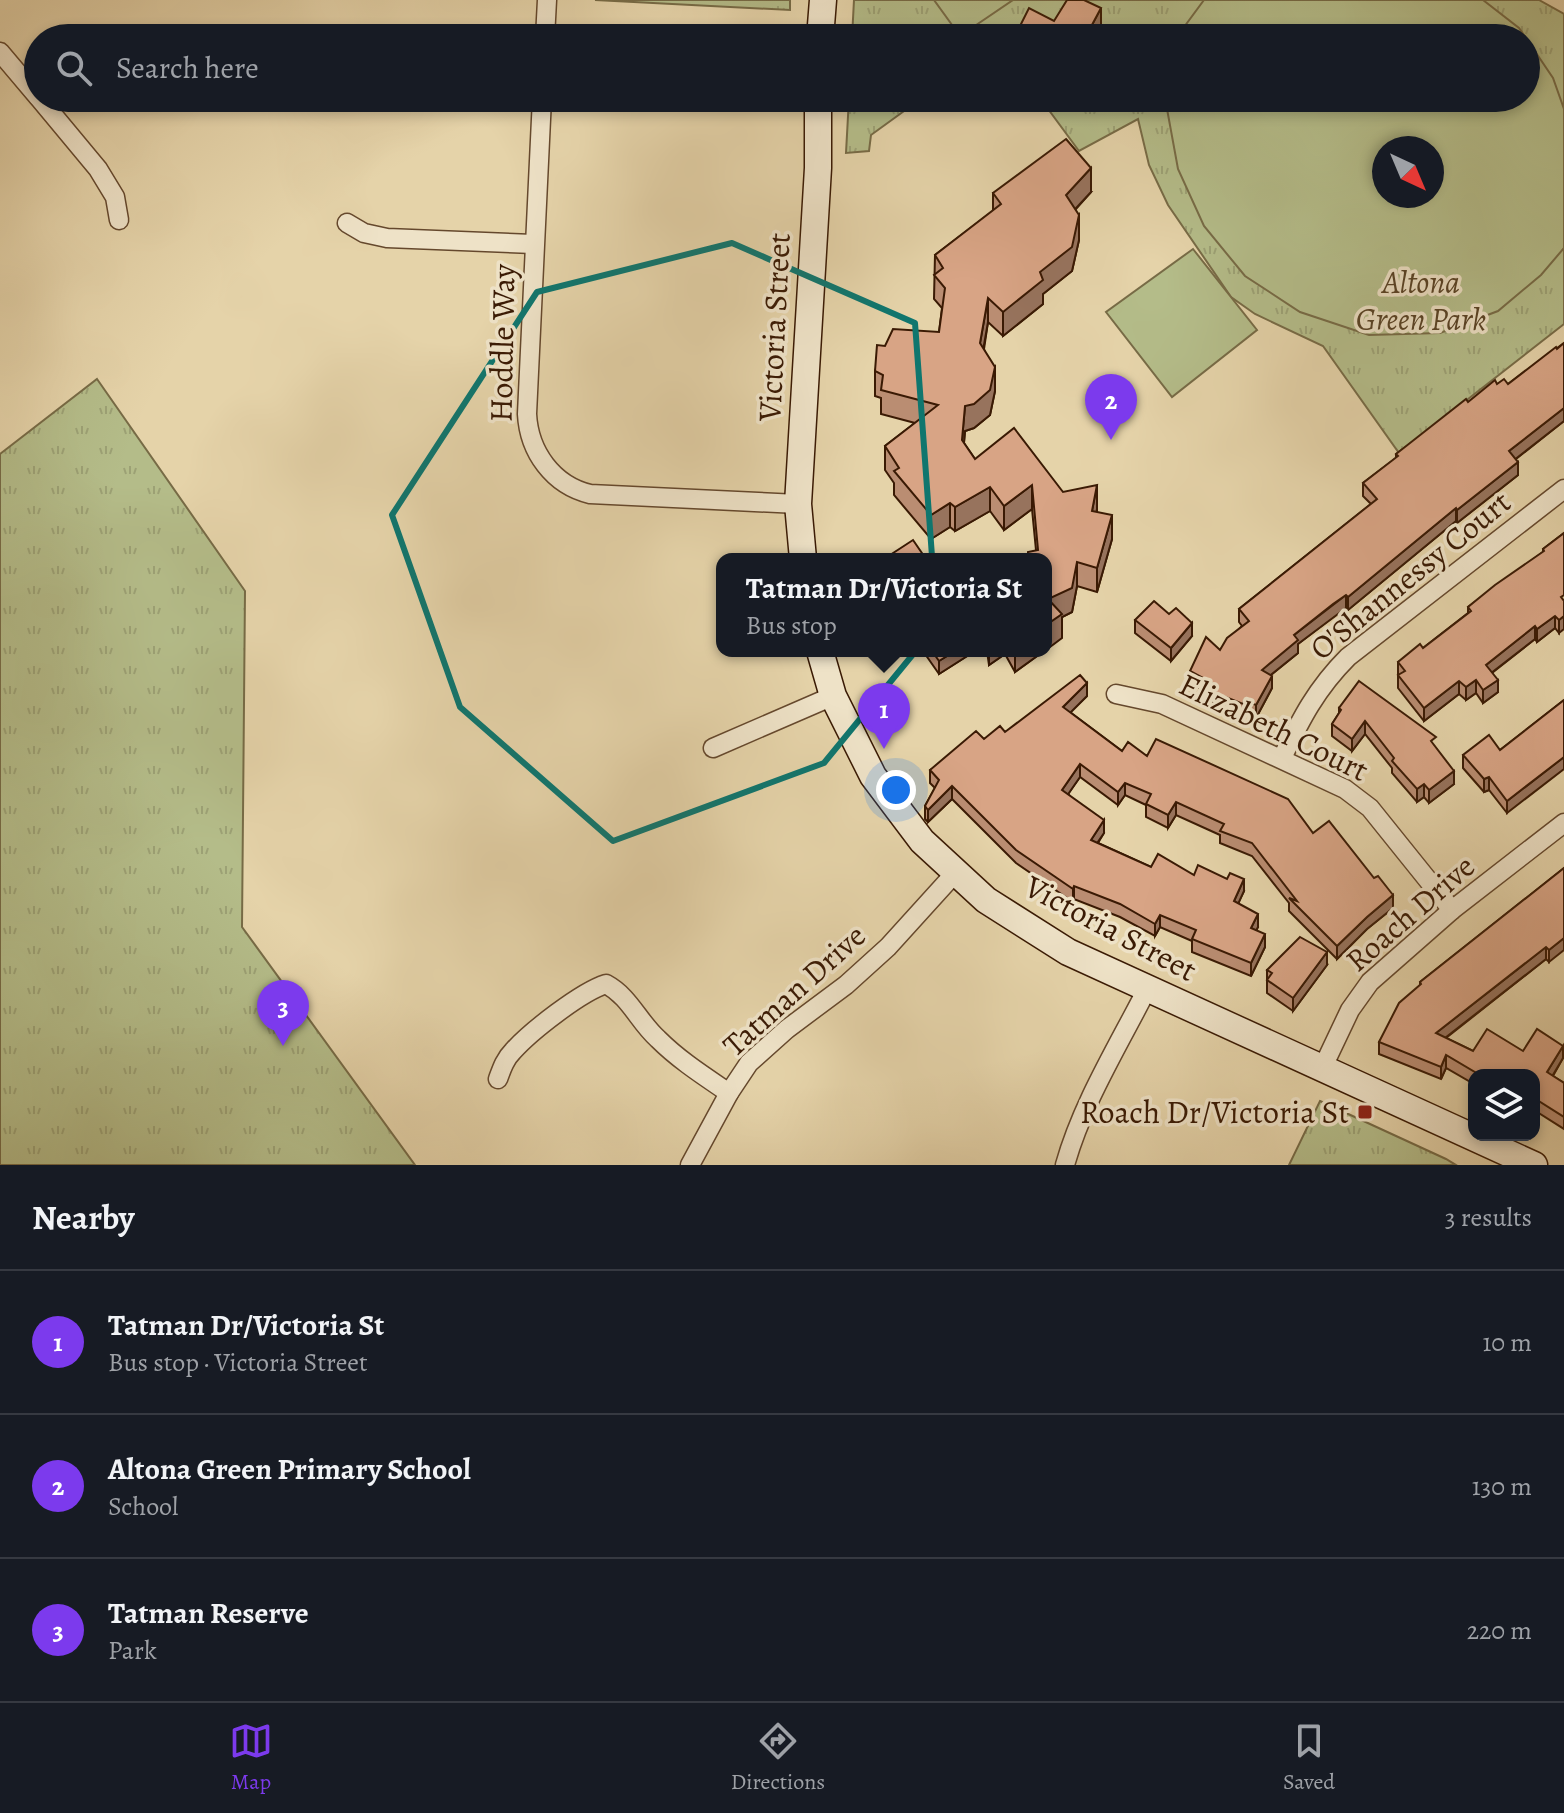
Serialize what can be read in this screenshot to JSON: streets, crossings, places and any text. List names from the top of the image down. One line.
{"streets":{"street":["Victoria Street","Hoddle Way","O'Shannessy Court","Elizabeth Court","Roach Drive","Tatman Drive"]},"crossings":[["Victoria Street","Hoddle Way"],["Victoria Street","Roach Drive"],["Victoria Street","Tatman Drive"],["O'Shannessy Court","Elizabeth Court"],["Elizabeth Court","Roach Drive"]],"parks":["Altona Green Park"],"places":{"transit":["Roach Dr/Victoria St"]},"north":"bottom right","page":{"search":"Search here","pins":["2","1","3"],"popup":["Tatman Dr/Victoria St","Bus stop"],"heading":["Nearby","3 results"],"list":[{"mark":"1","name":"Tatman Dr/Victoria St","note":"Bus stop · Victoria Street","value":"10 m"},{"mark":"2","name":"Altona Green Primary School","note":"School","value":"130 m"},{"mark":"3","name":"Tatman Reserve","note":"Park","value":"220 m"}],"nav":["Map","Directions","Saved"]}}
